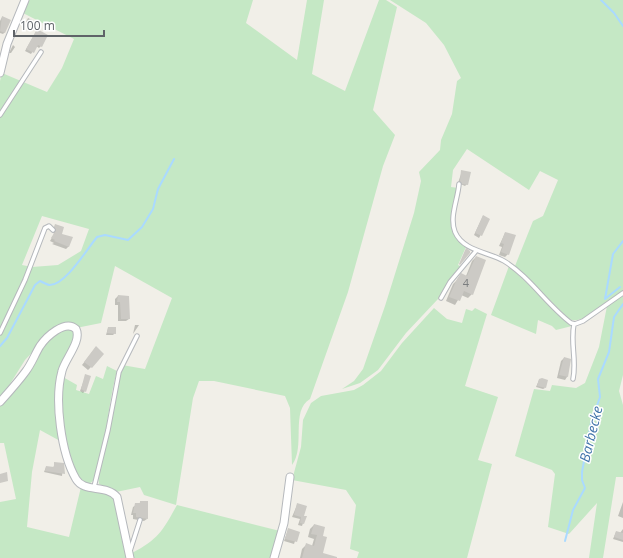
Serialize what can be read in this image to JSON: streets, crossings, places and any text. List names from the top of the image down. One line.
{"water":["Barbecke"],"house_numbers":["4"],"scale_bar":"100 m"}
